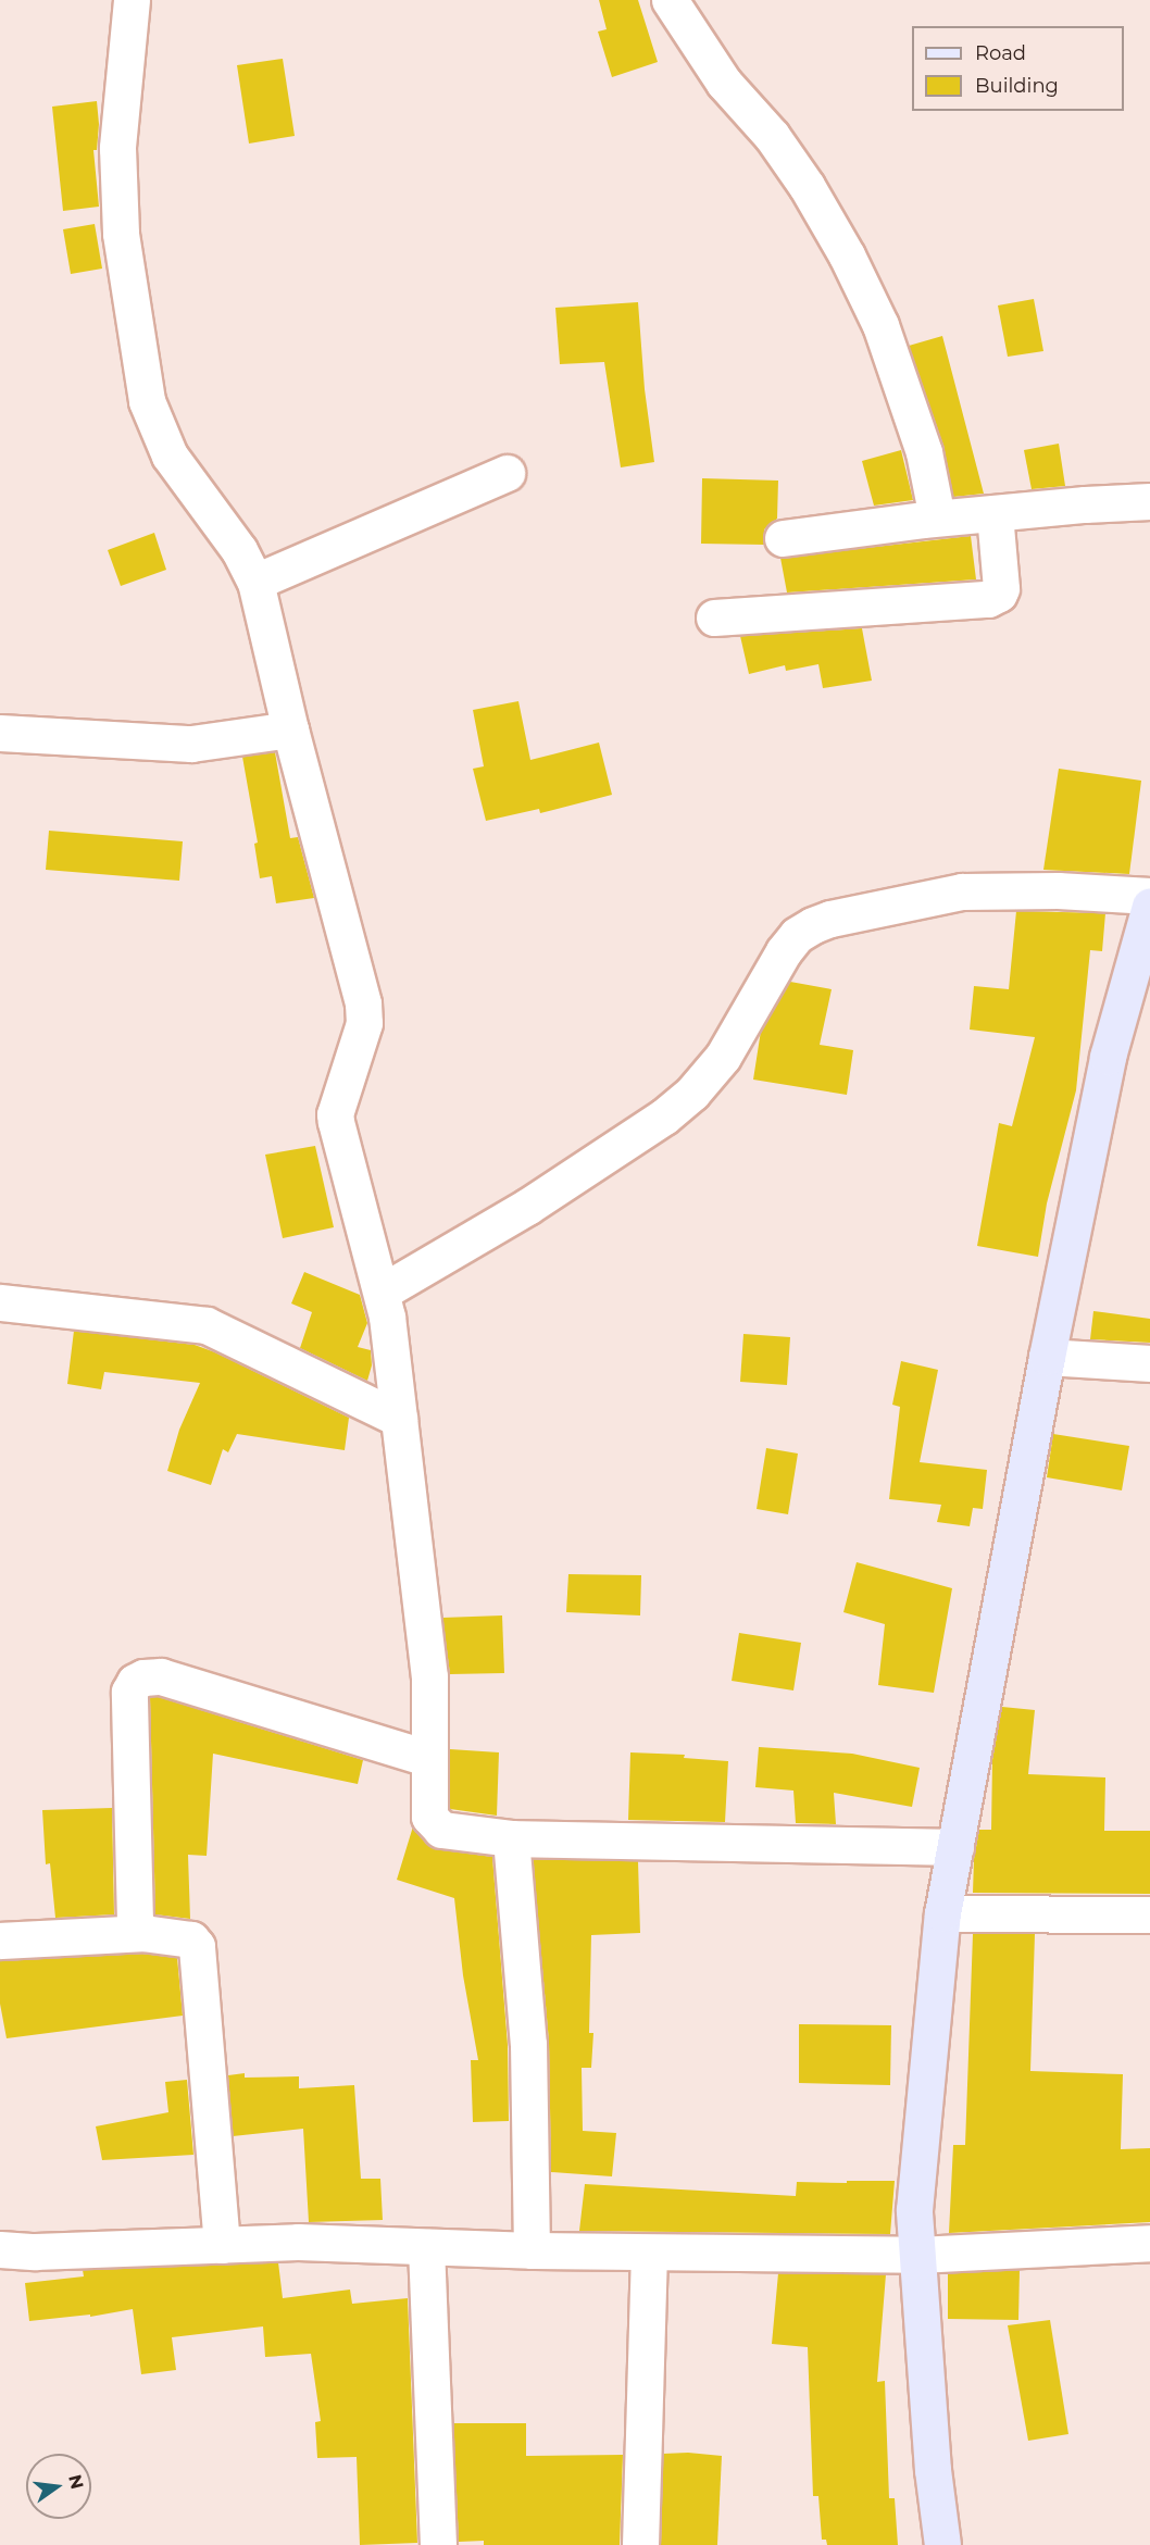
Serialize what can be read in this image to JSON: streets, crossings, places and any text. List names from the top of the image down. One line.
{"legend":["Road","Building"],"north":"right"}
